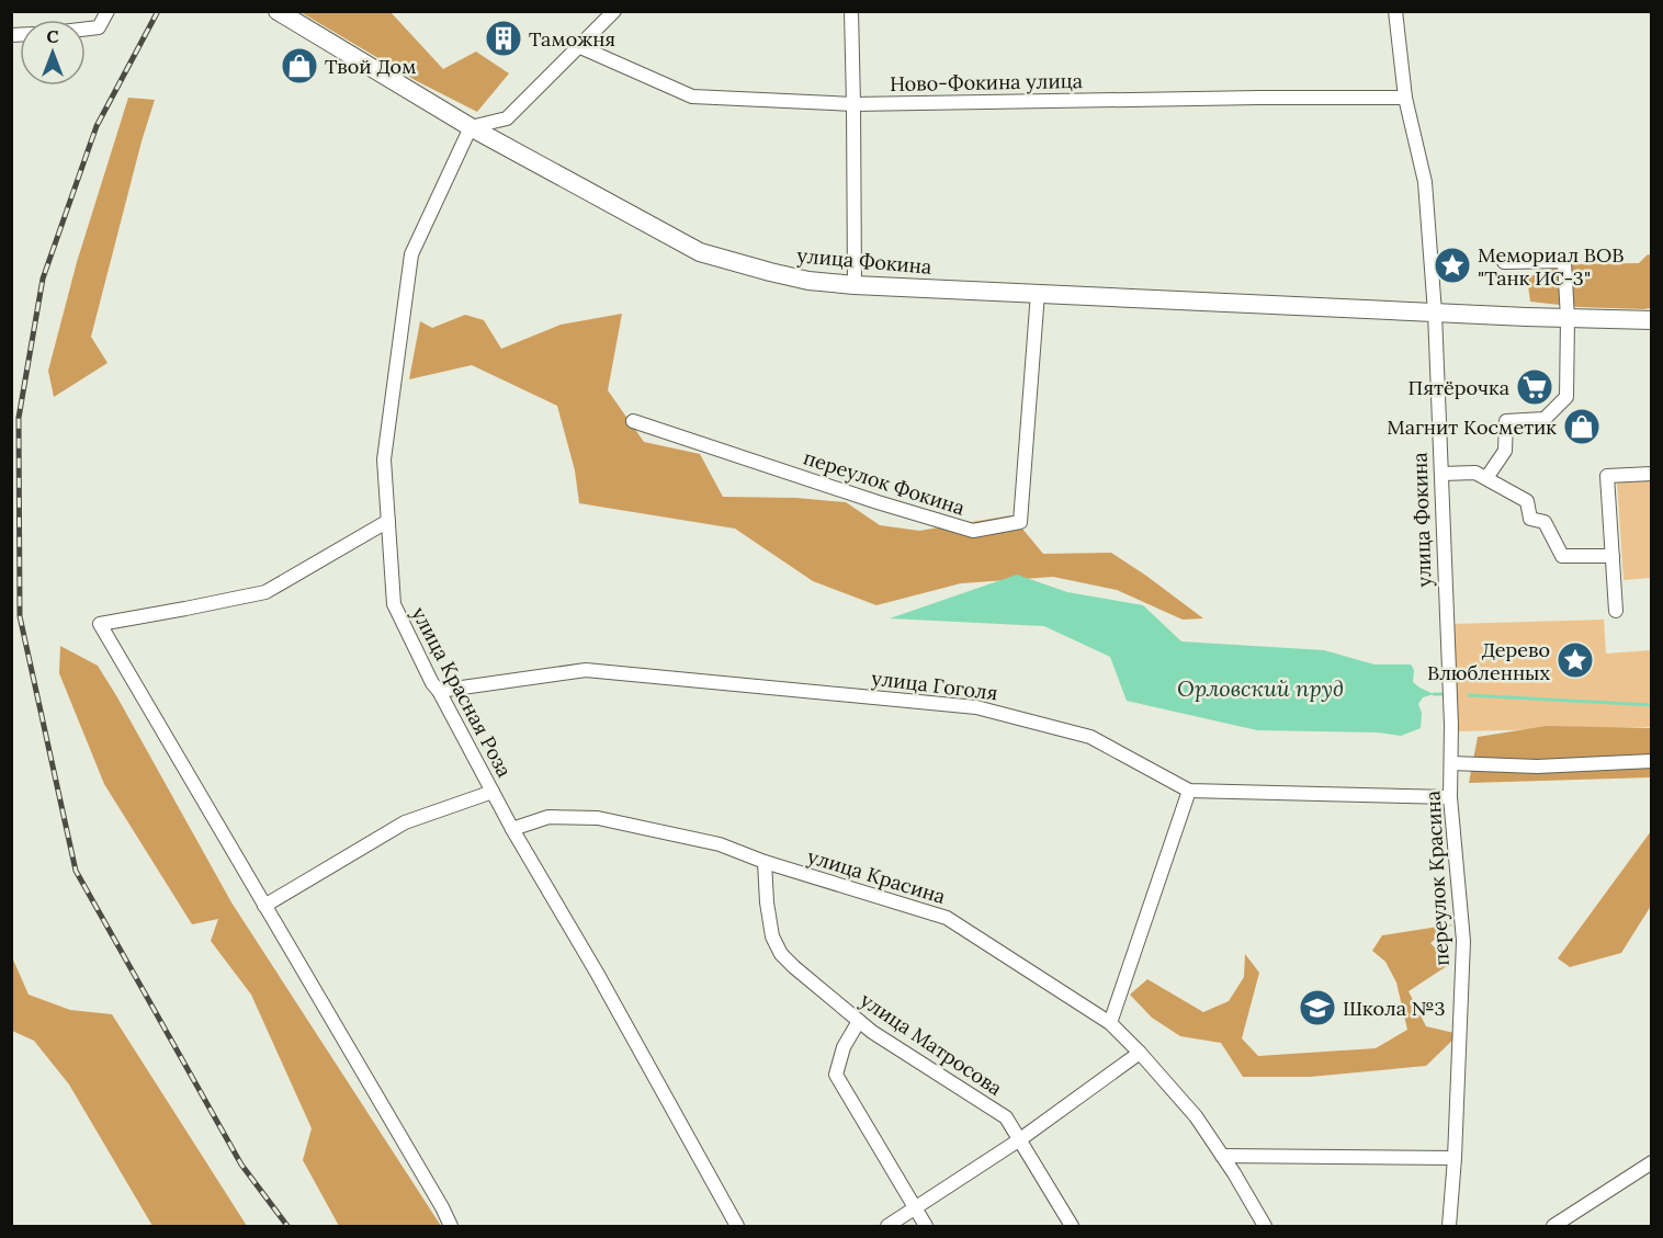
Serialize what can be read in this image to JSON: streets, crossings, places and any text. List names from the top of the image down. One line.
{"streets":{"main road":["улица Фокина"],"street":["Ново-Фокина улица","переулок Фокина","улица Гоголя","улица Красная Роза","улица Красина","переулок Красина","улица Матросова"]},"crossings":[["улица Фокина","переулок Фокина"],["улица Фокина","улица Красная Роза"],["улица Фокина","переулок Красина"],["улица Гоголя","улица Красная Роза"],["улица Гоголя","переулок Красина"],["улица Красная Роза","улица Красина"],["улица Красина","улица Матросова"]],"water":["Орловский пруд"],"places":{"building":["Таможня"],"shop":["Твой Дом","Магнит Косметик"],"place":["Мемориал ВОВ \"Танк ИС-3\"","Дерево Влюбленных"],"supermarket":["Пятёрочка"],"school or university":["Школа №3"]},"north":"top"}
